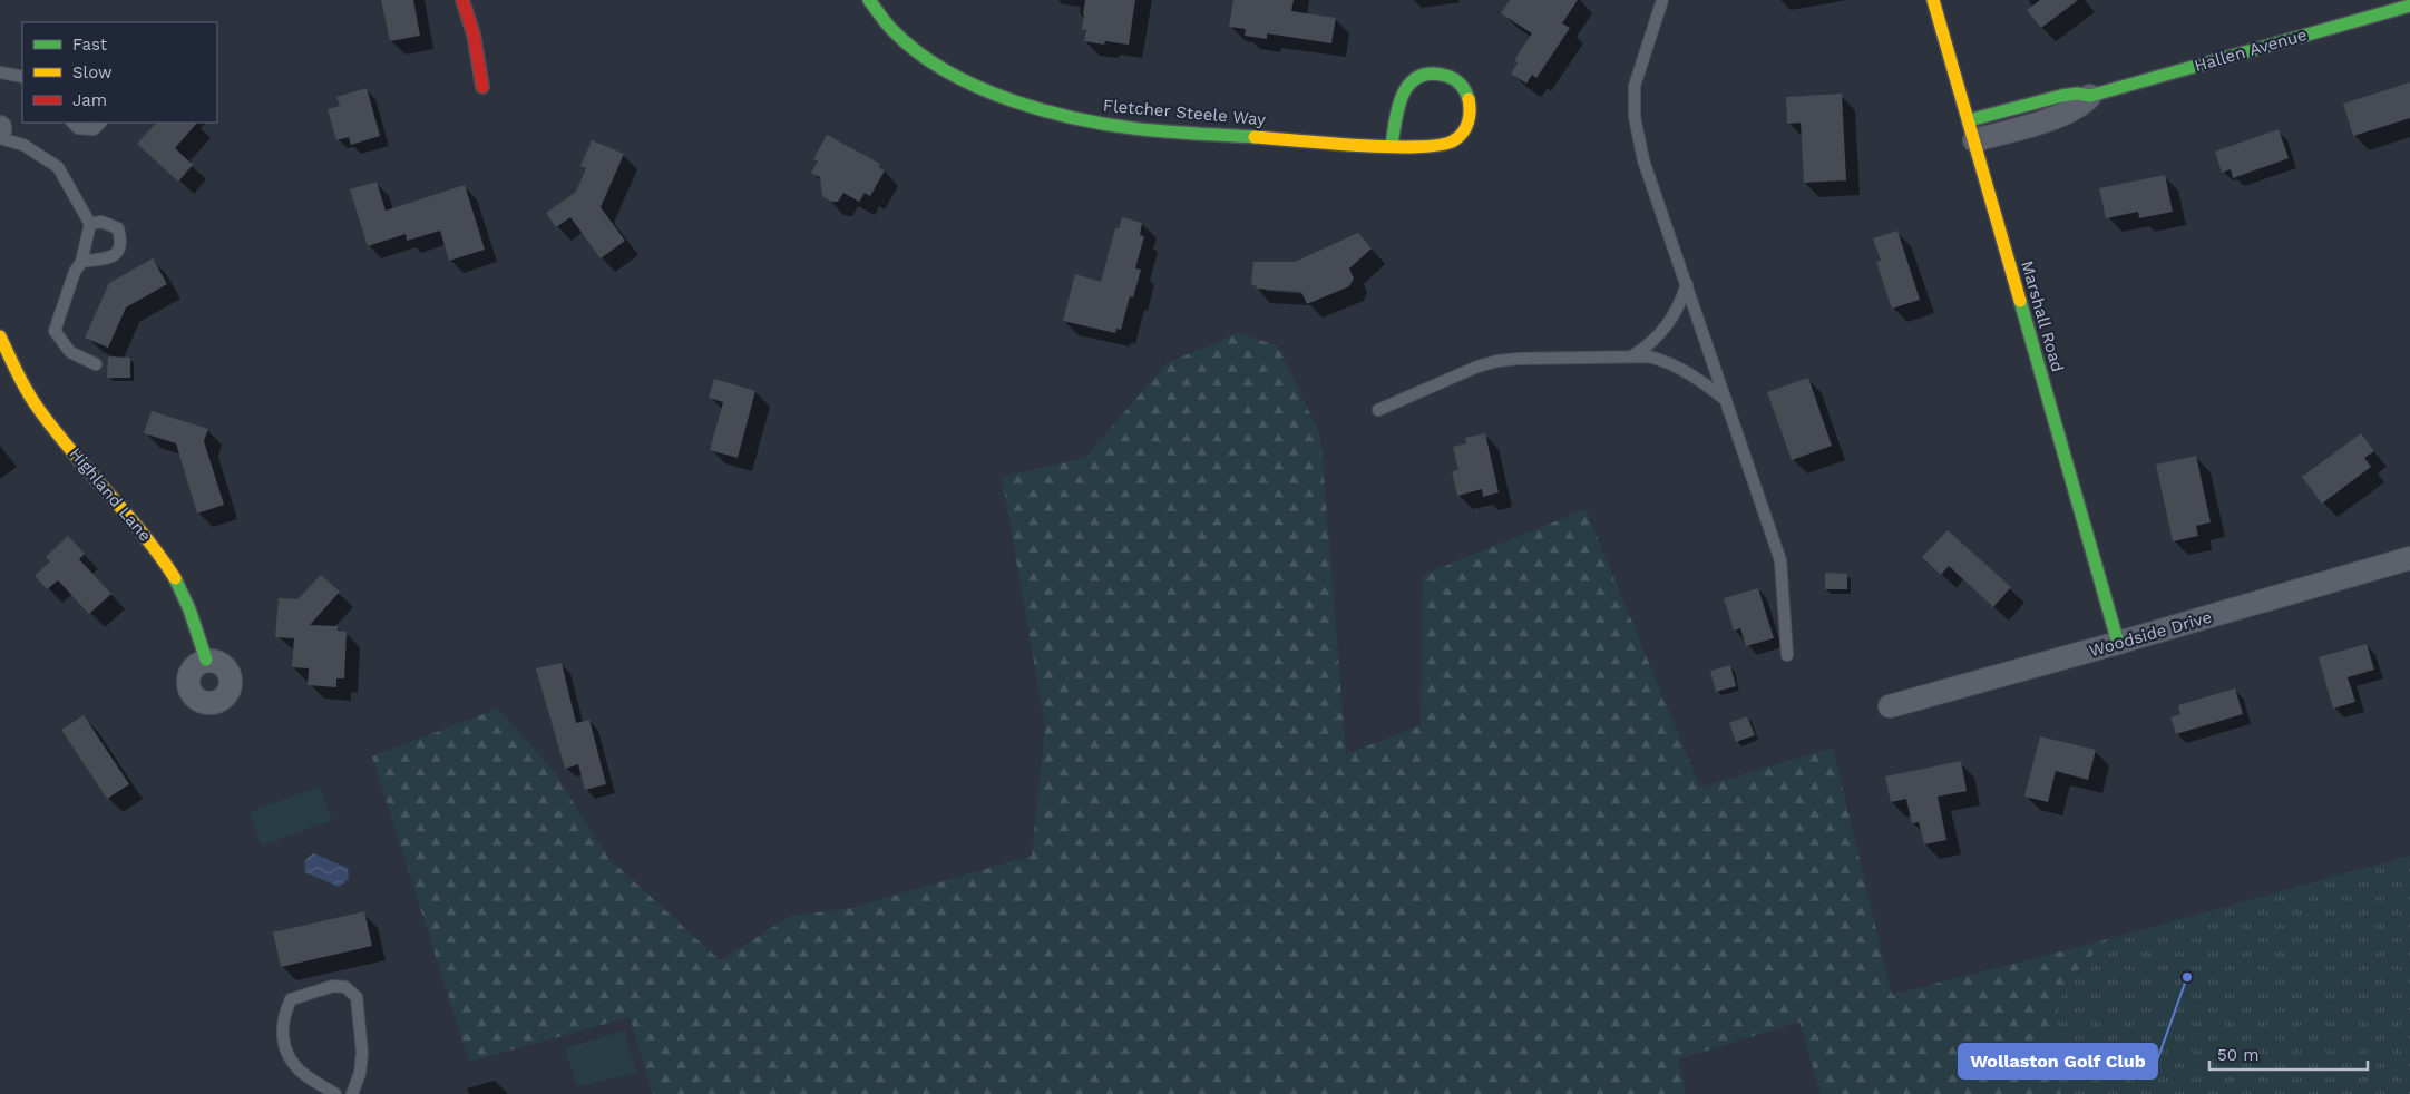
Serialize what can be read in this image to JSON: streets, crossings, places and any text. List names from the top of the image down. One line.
{"streets":{"street":["Hallen Avenue","Fletcher Steele Way","Marshall Road","Highland Lane","Woodside Drive"]},"crossings":[["Hallen Avenue","Marshall Road"],["Marshall Road","Woodside Drive"]],"places":["Wollaston Golf Club"],"legend":["Fast","Slow","Jam"],"scale_bar":"50 m"}
